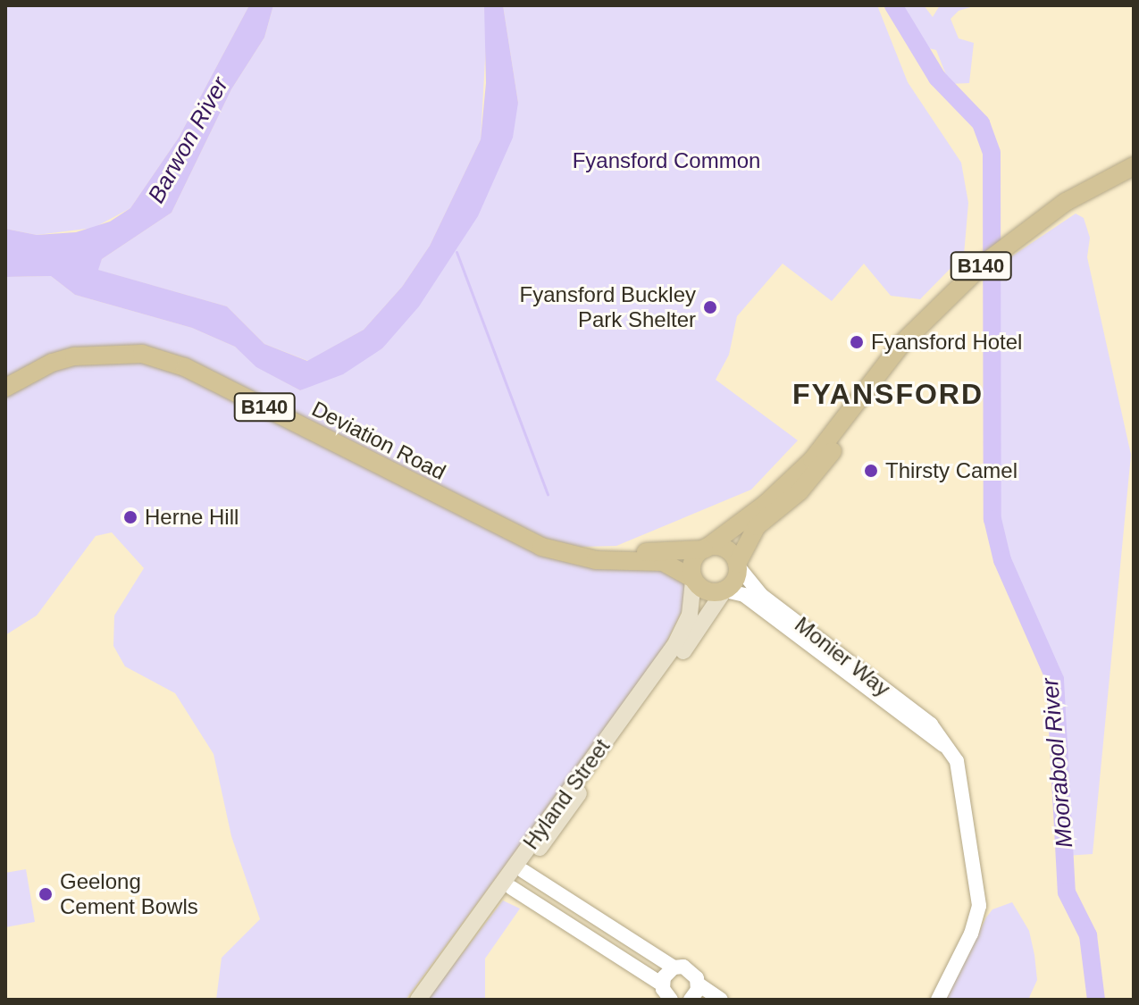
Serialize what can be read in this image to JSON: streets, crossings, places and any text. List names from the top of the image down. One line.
{"streets":{"main road":["B140","Deviation Road","Hyland Street"],"street":["Monier Way"]},"crossings":[["B140","Deviation Road"],["B140","Monier Way"],["B140","Hyland Street"],["Deviation Road","Monier Way"],["Deviation Road","Hyland Street"],["Monier Way","Hyland Street"]],"districts":["FYANSFORD"],"water":["Barwon River","Moorabool River"],"parks":["Fyansford Common"],"places":["Fyansford Buckley Park Shelter","Fyansford Hotel","Thirsty Camel","Herne Hill","Geelong Cement Bowls"]}
